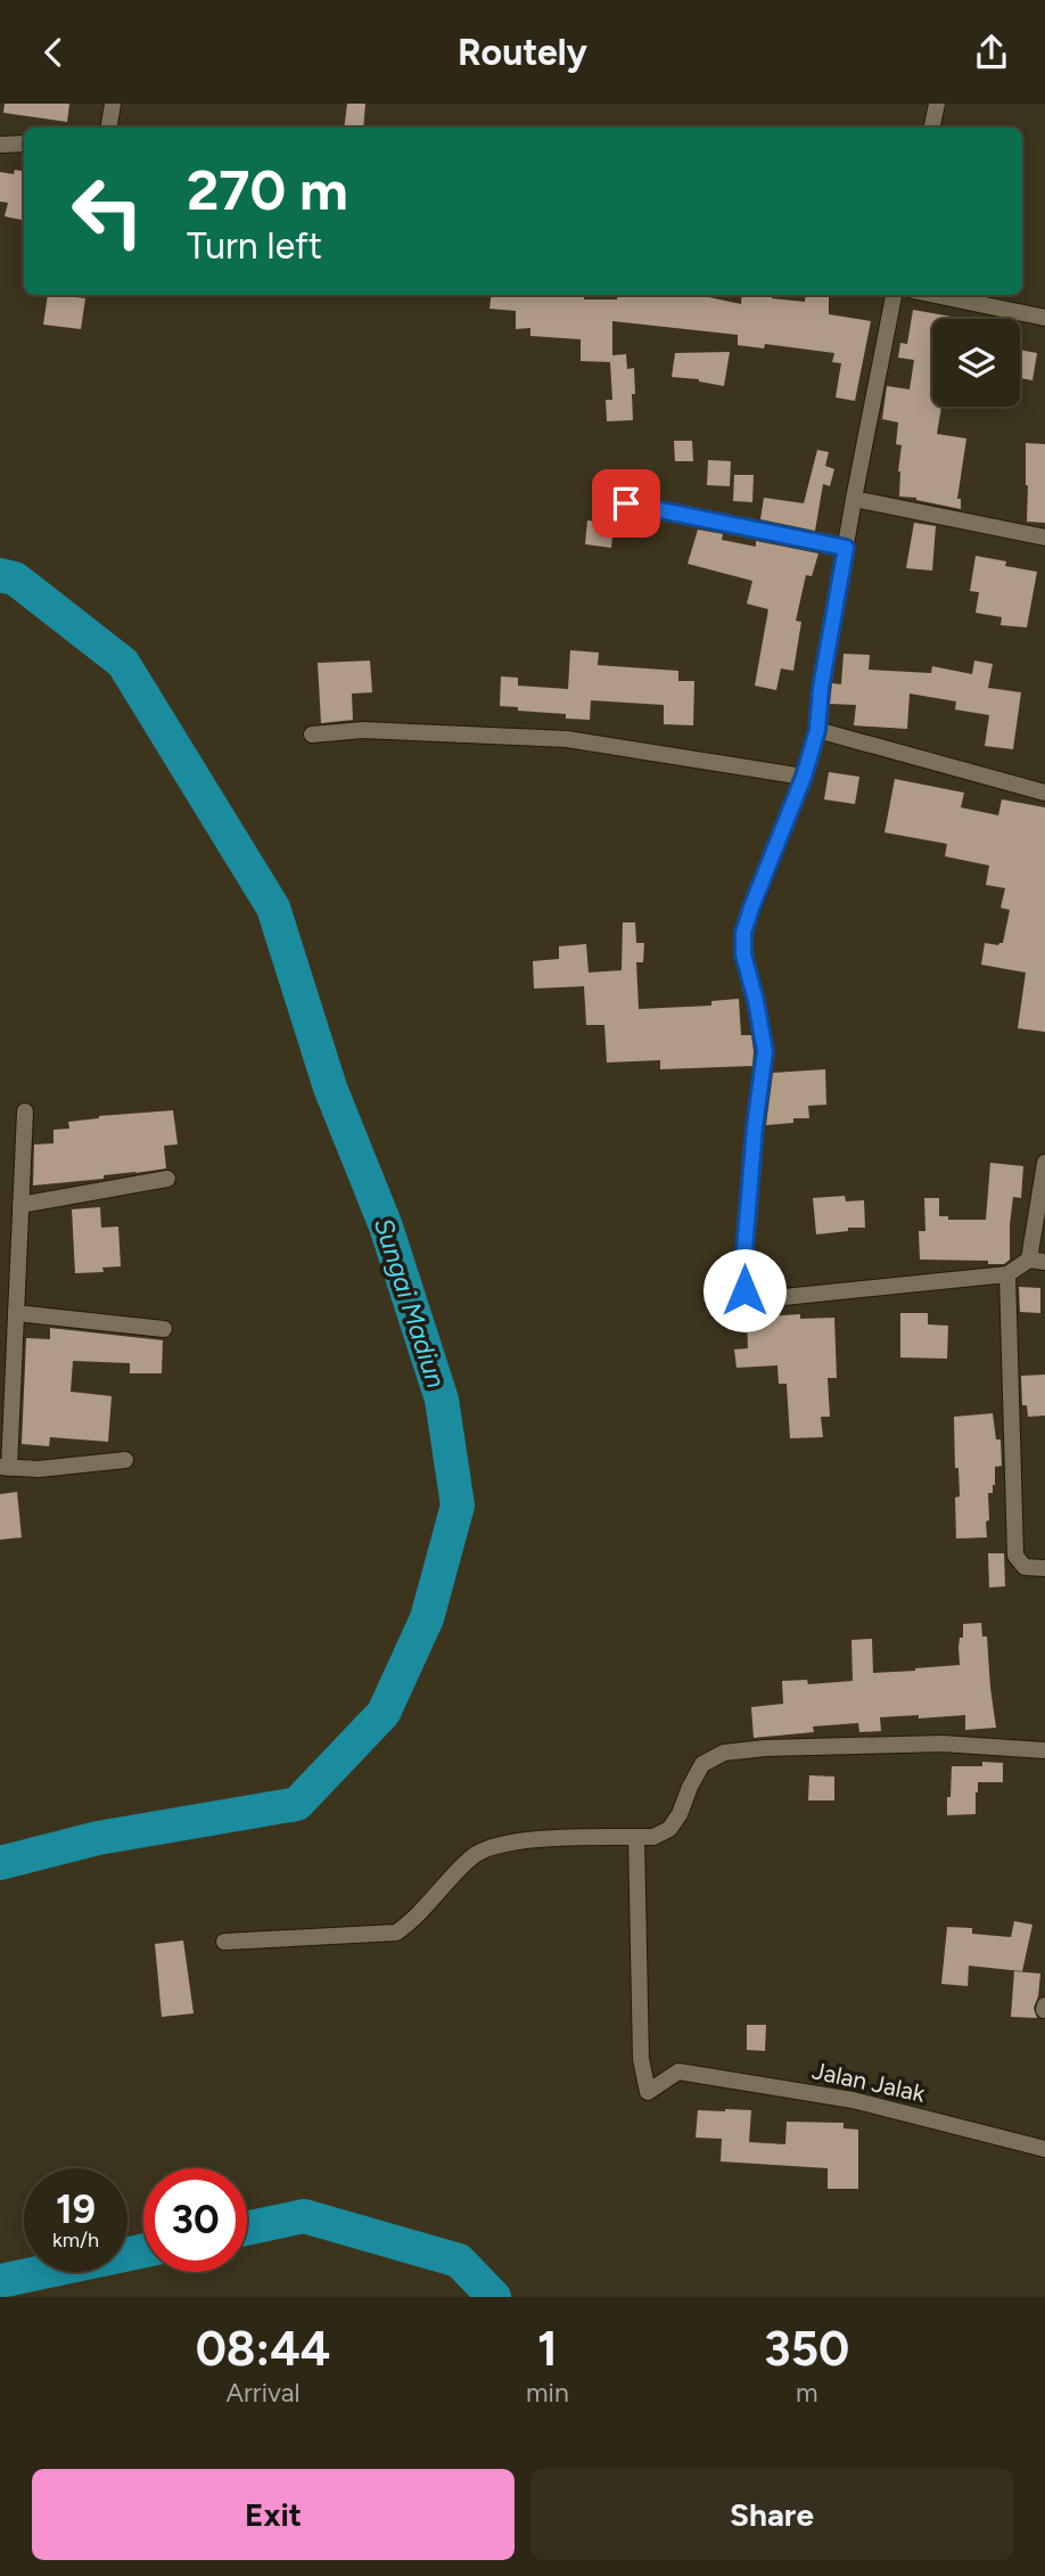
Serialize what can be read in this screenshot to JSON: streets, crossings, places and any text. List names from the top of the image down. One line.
{"streets":{"street":["Jalan Jalak"]},"water":["Sungai Madiun"],"page":{"header":"Routely","turn":["270 m","Turn left"],"speed":"19 km/h","limit":"30","eta":["08:44","Arrival","1","min","350","m"],"buttons":["Exit","Share"]}}
